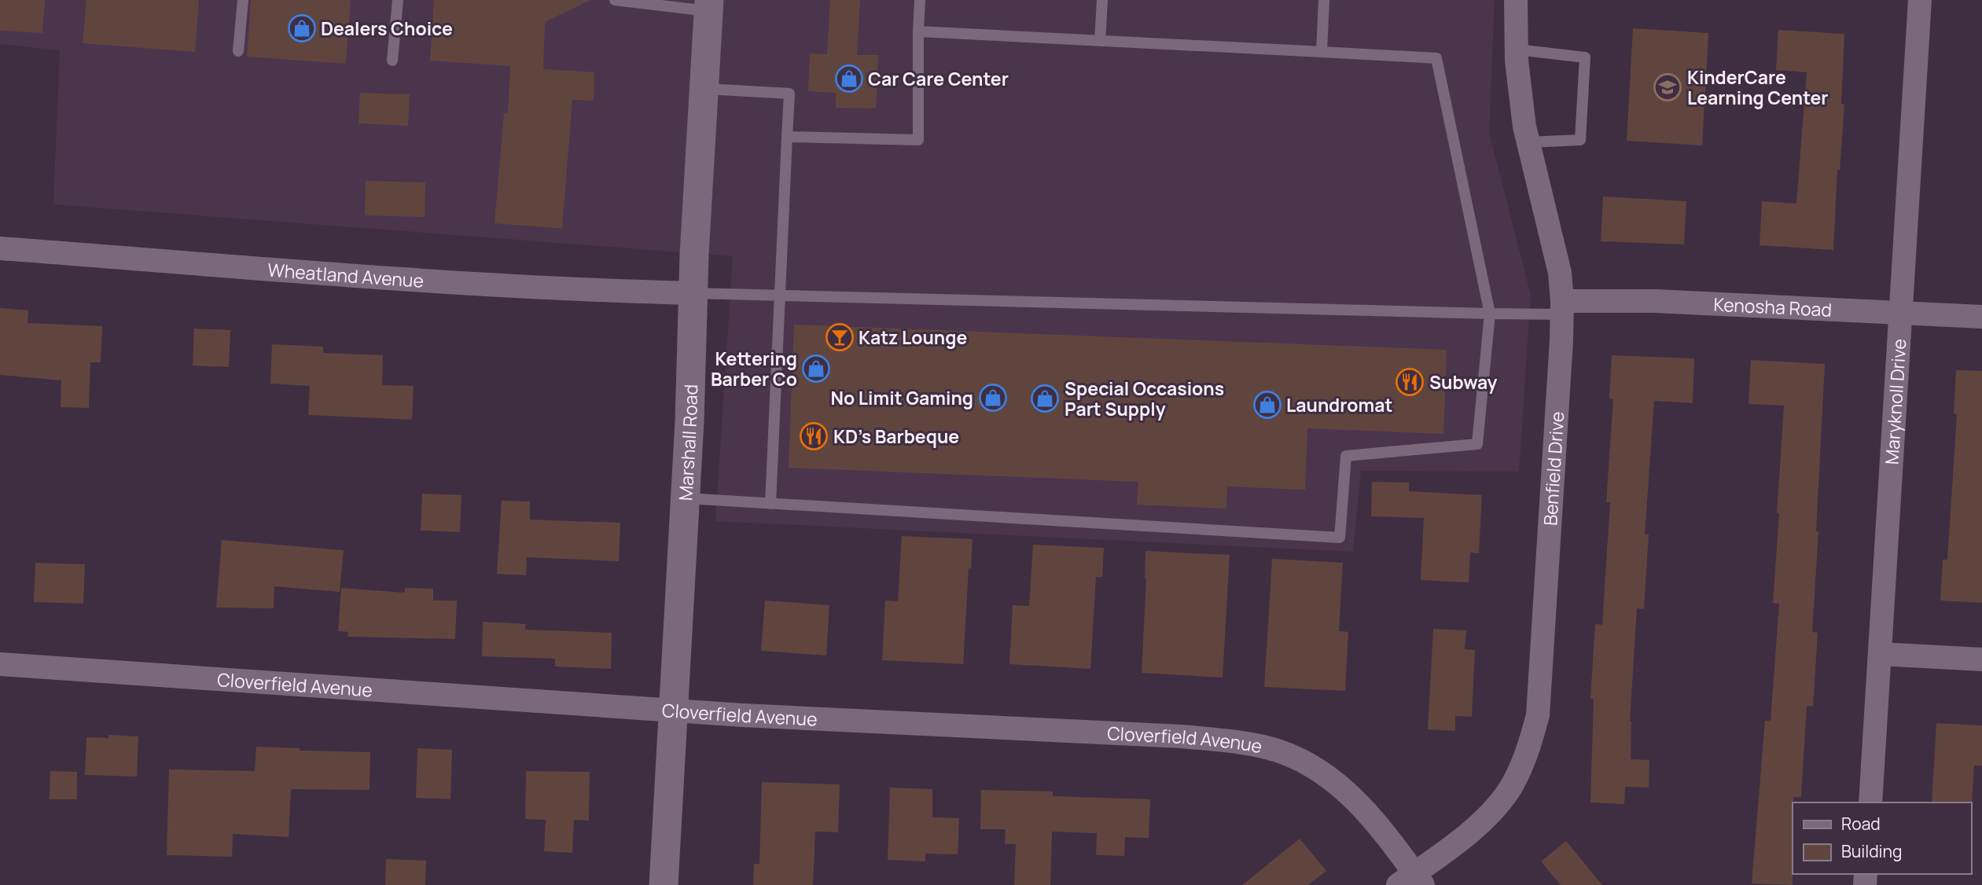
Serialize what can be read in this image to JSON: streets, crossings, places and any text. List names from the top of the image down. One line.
{"streets":{"street":["Wheatland Avenue","Kenosha Road","Maryknoll Drive","Marshall Road","Benfield Drive","Cloverfield Avenue"]},"crossings":[["Wheatland Avenue","Marshall Road"],["Kenosha Road","Maryknoll Drive"],["Kenosha Road","Benfield Drive"],["Marshall Road","Cloverfield Avenue"],["Benfield Drive","Cloverfield Avenue"]],"places":{"shop":["Dealers Choice","Car Care Center","Kettering Barber Co","No Limit Gaming","Special Occasions Part Supply","Laundromat"],"school or university":["KinderCare Learning Center"],"bar":["Katz Lounge"],"restaurant":["Subway","KD's Barbeque"]},"legend":["Road","Building"]}
